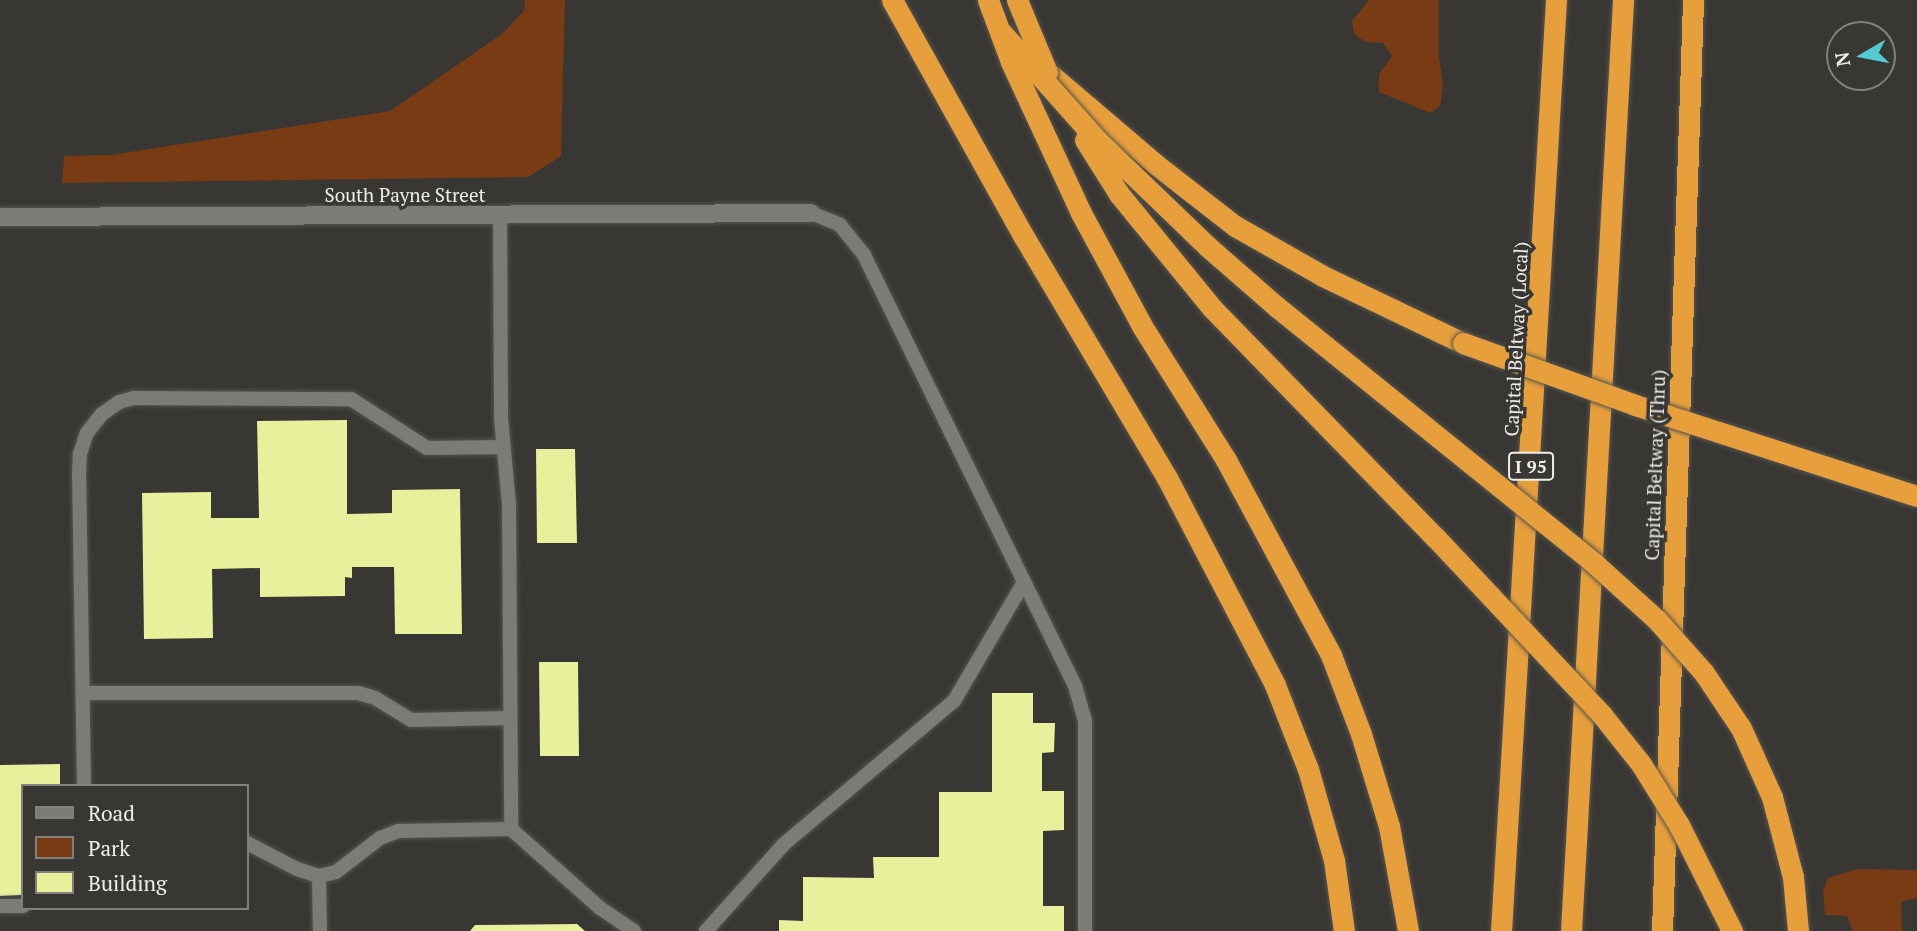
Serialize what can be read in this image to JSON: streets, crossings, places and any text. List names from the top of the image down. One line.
{"streets":{"highway":["Capital Beltway (Local)","Capital Beltway (Thru)","I 95"],"street":["South Payne Street"]},"legend":["Road","Park","Building"],"north":"left"}
